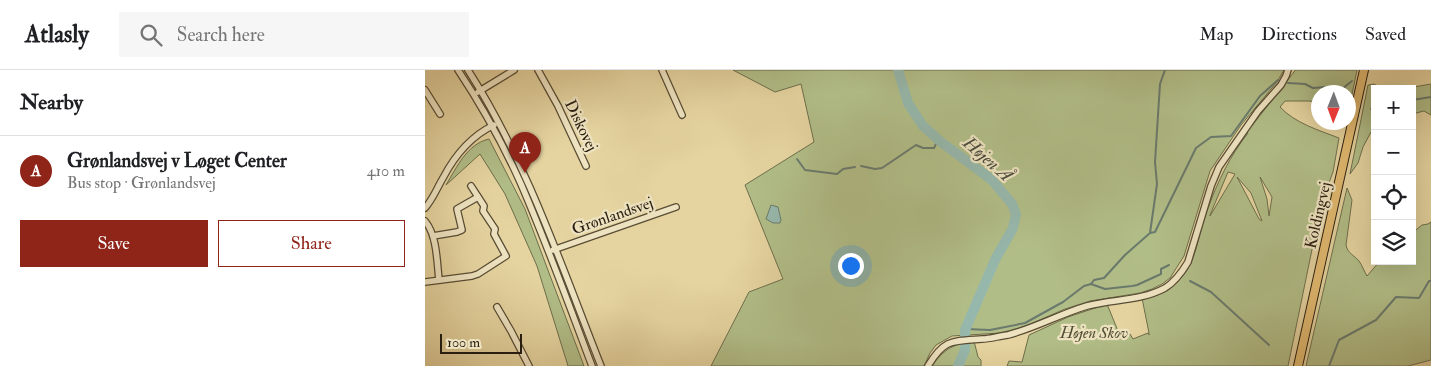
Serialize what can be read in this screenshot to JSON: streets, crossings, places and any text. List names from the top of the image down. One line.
{"streets":{"main road":["Koldingvej"],"street":["Diskovej","Grønlandsvej"]},"water":["Højen Å"],"parks":["Højen Skov"],"scale_bar":"100 m","north":"bottom","page":{"header":"Atlasly","search":"Search here","nav":["Map","Directions","Saved"],"heading":"Nearby","map_buttons":["+","−"],"pins":"A","list":[{"mark":"A","name":"Grønlandsvej v Løget Center","note":"Bus stop · Grønlandsvej","value":"410 m"}],"buttons":["Save","Share"],"scale":"100 m"}}
